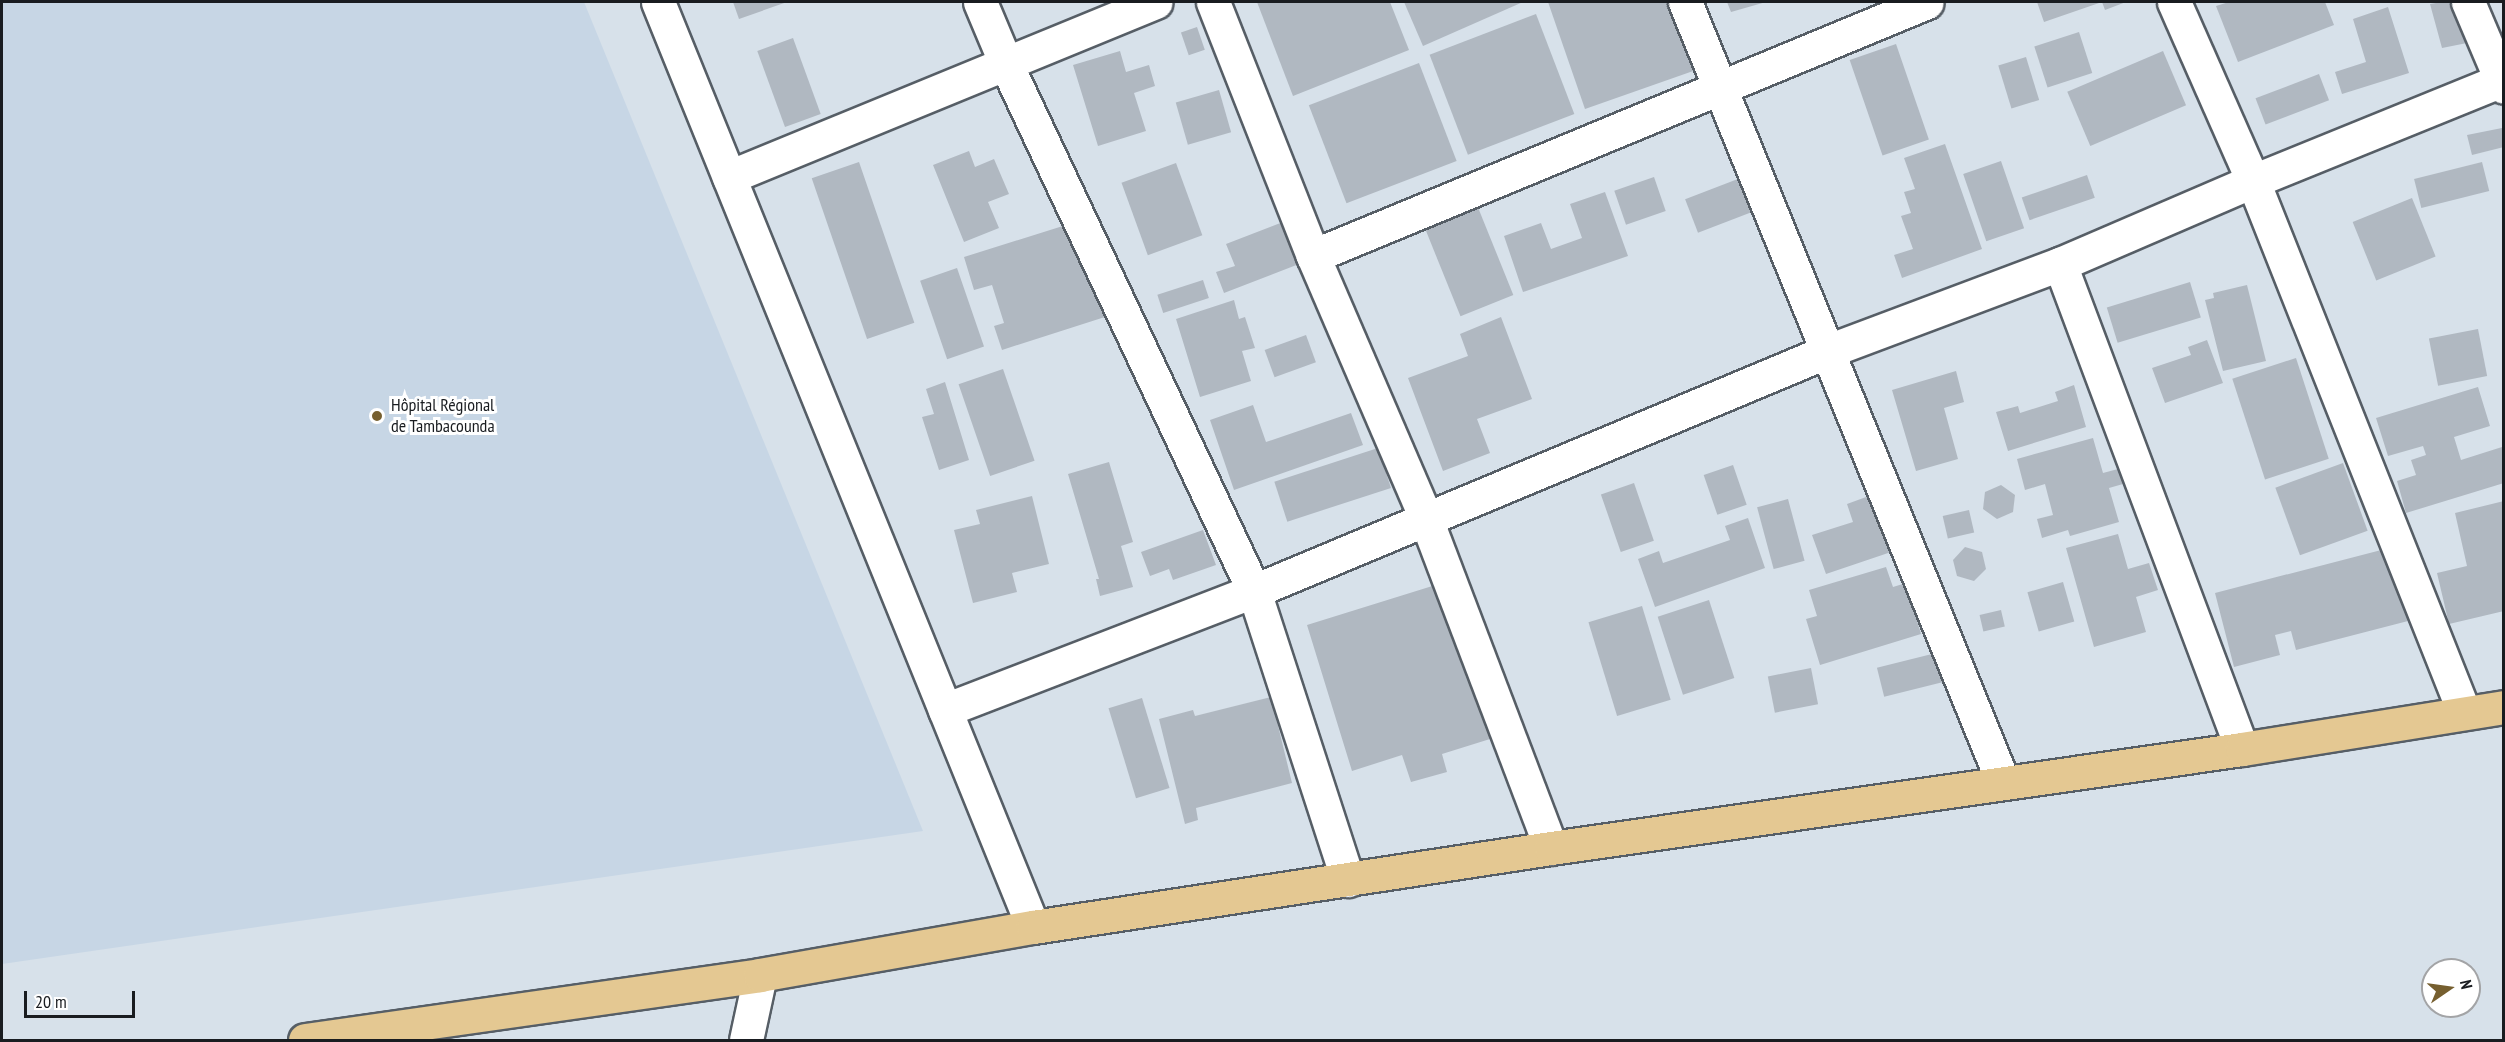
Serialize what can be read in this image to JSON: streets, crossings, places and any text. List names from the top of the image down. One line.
{"places":["Hôpital Régional de Tambacounda"],"scale_bar":"20 m","north":"right"}
